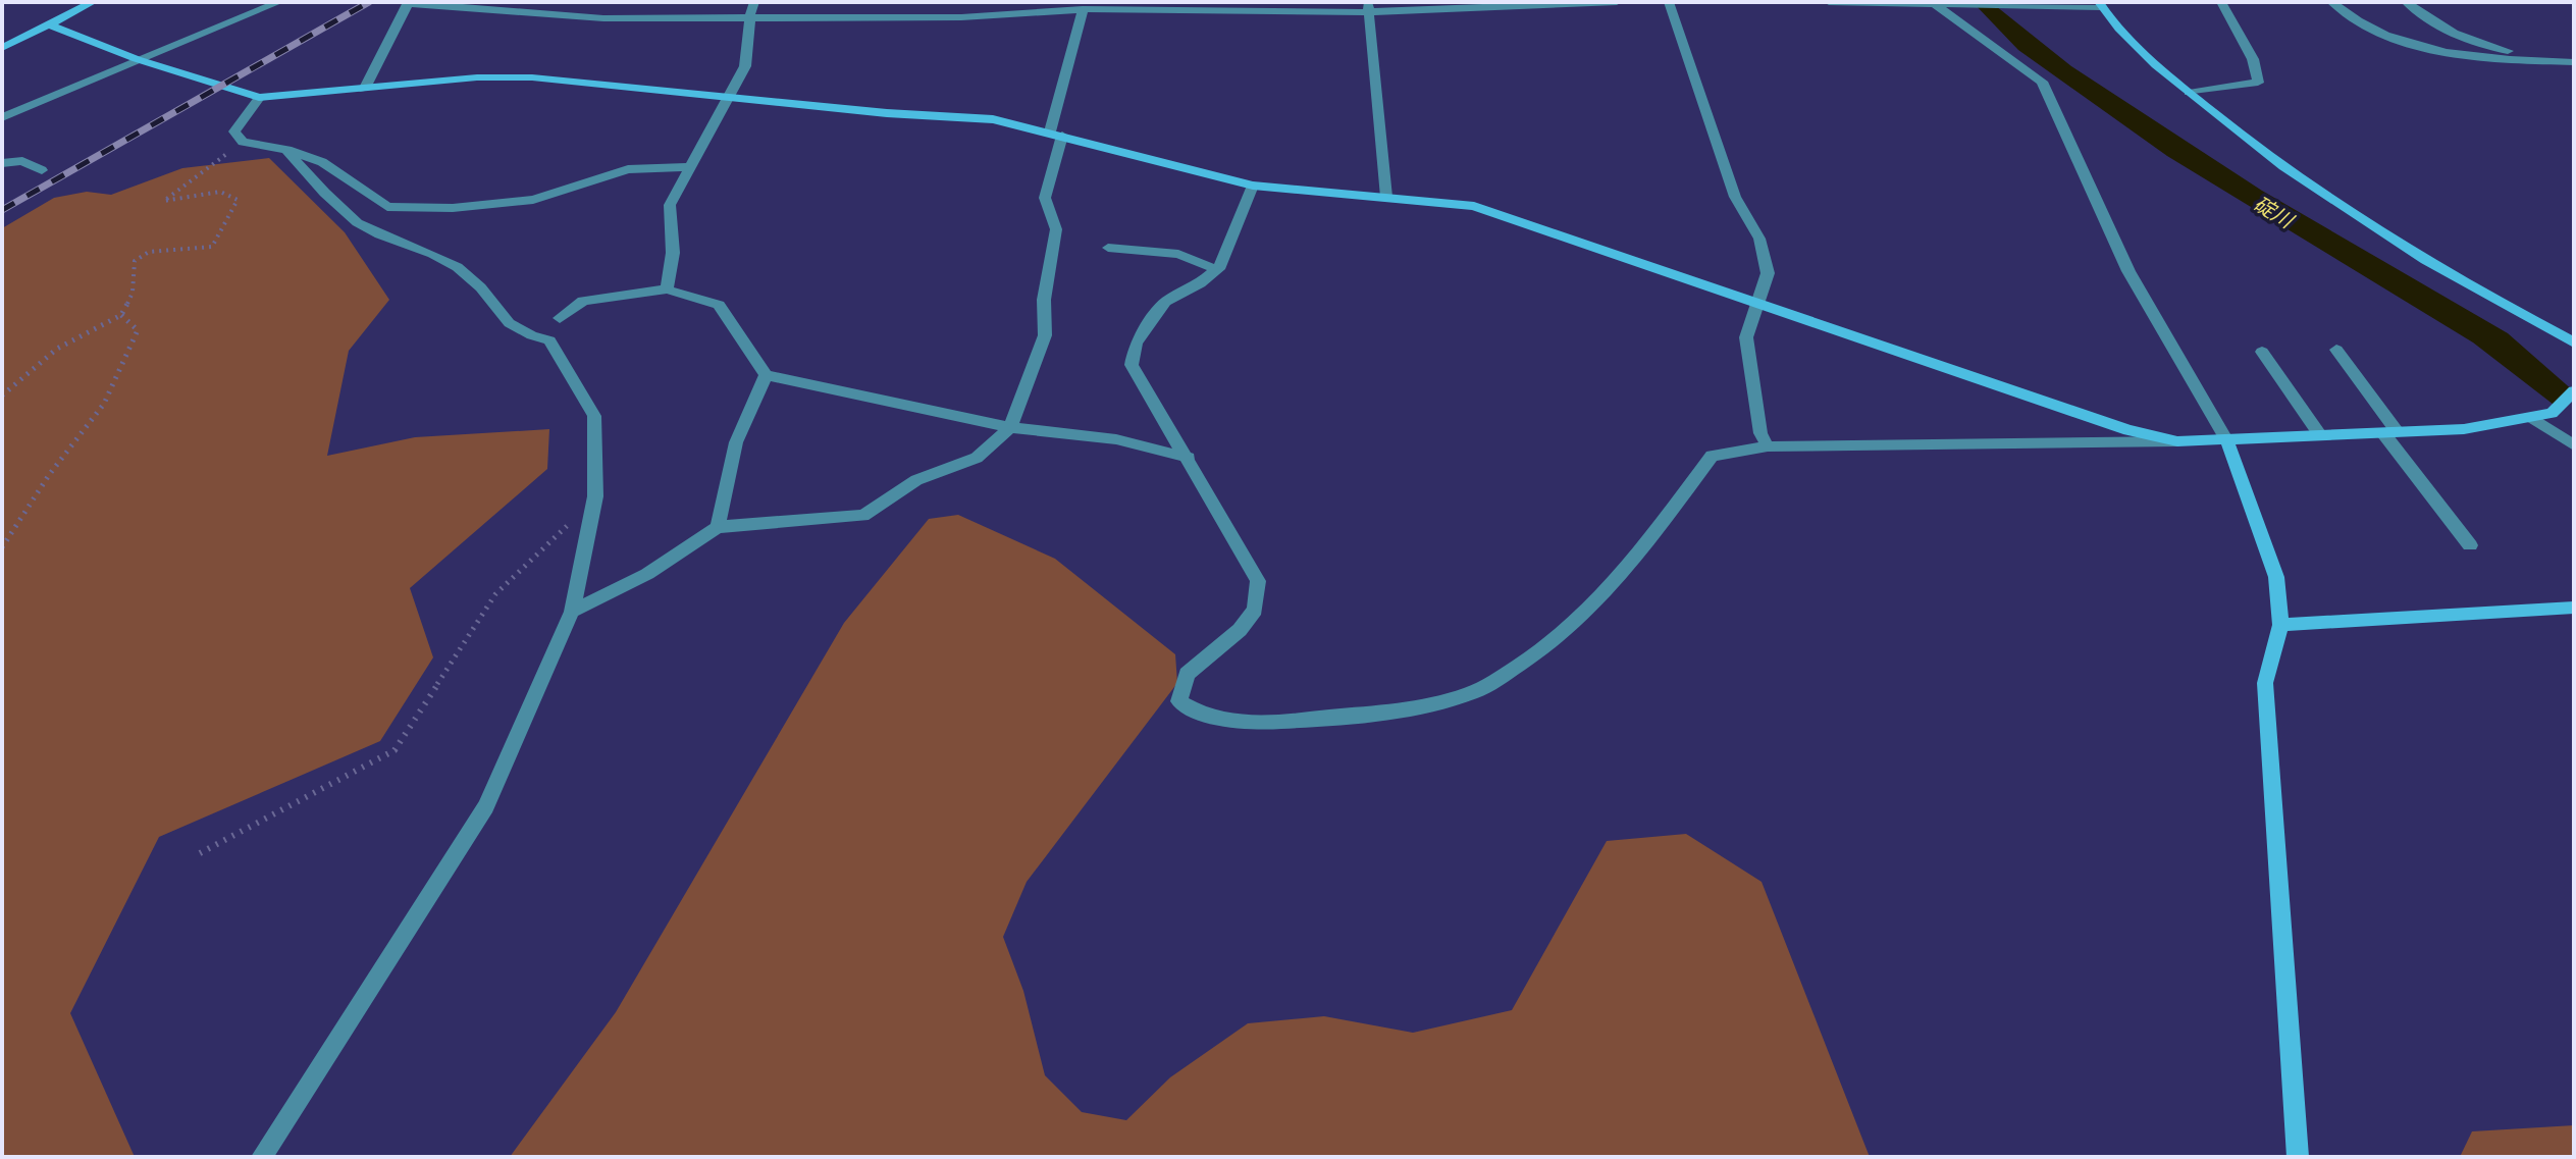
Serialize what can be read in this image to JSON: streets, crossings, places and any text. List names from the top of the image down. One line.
{"water":["碇川"]}
